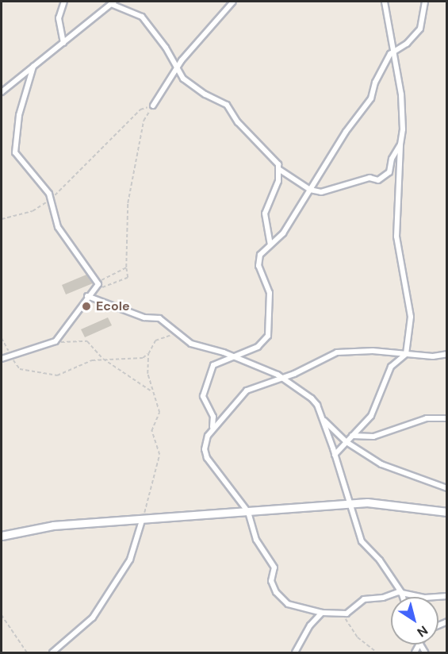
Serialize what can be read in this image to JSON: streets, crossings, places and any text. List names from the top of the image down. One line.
{"places":["Ecole"],"north":"bottom right"}
